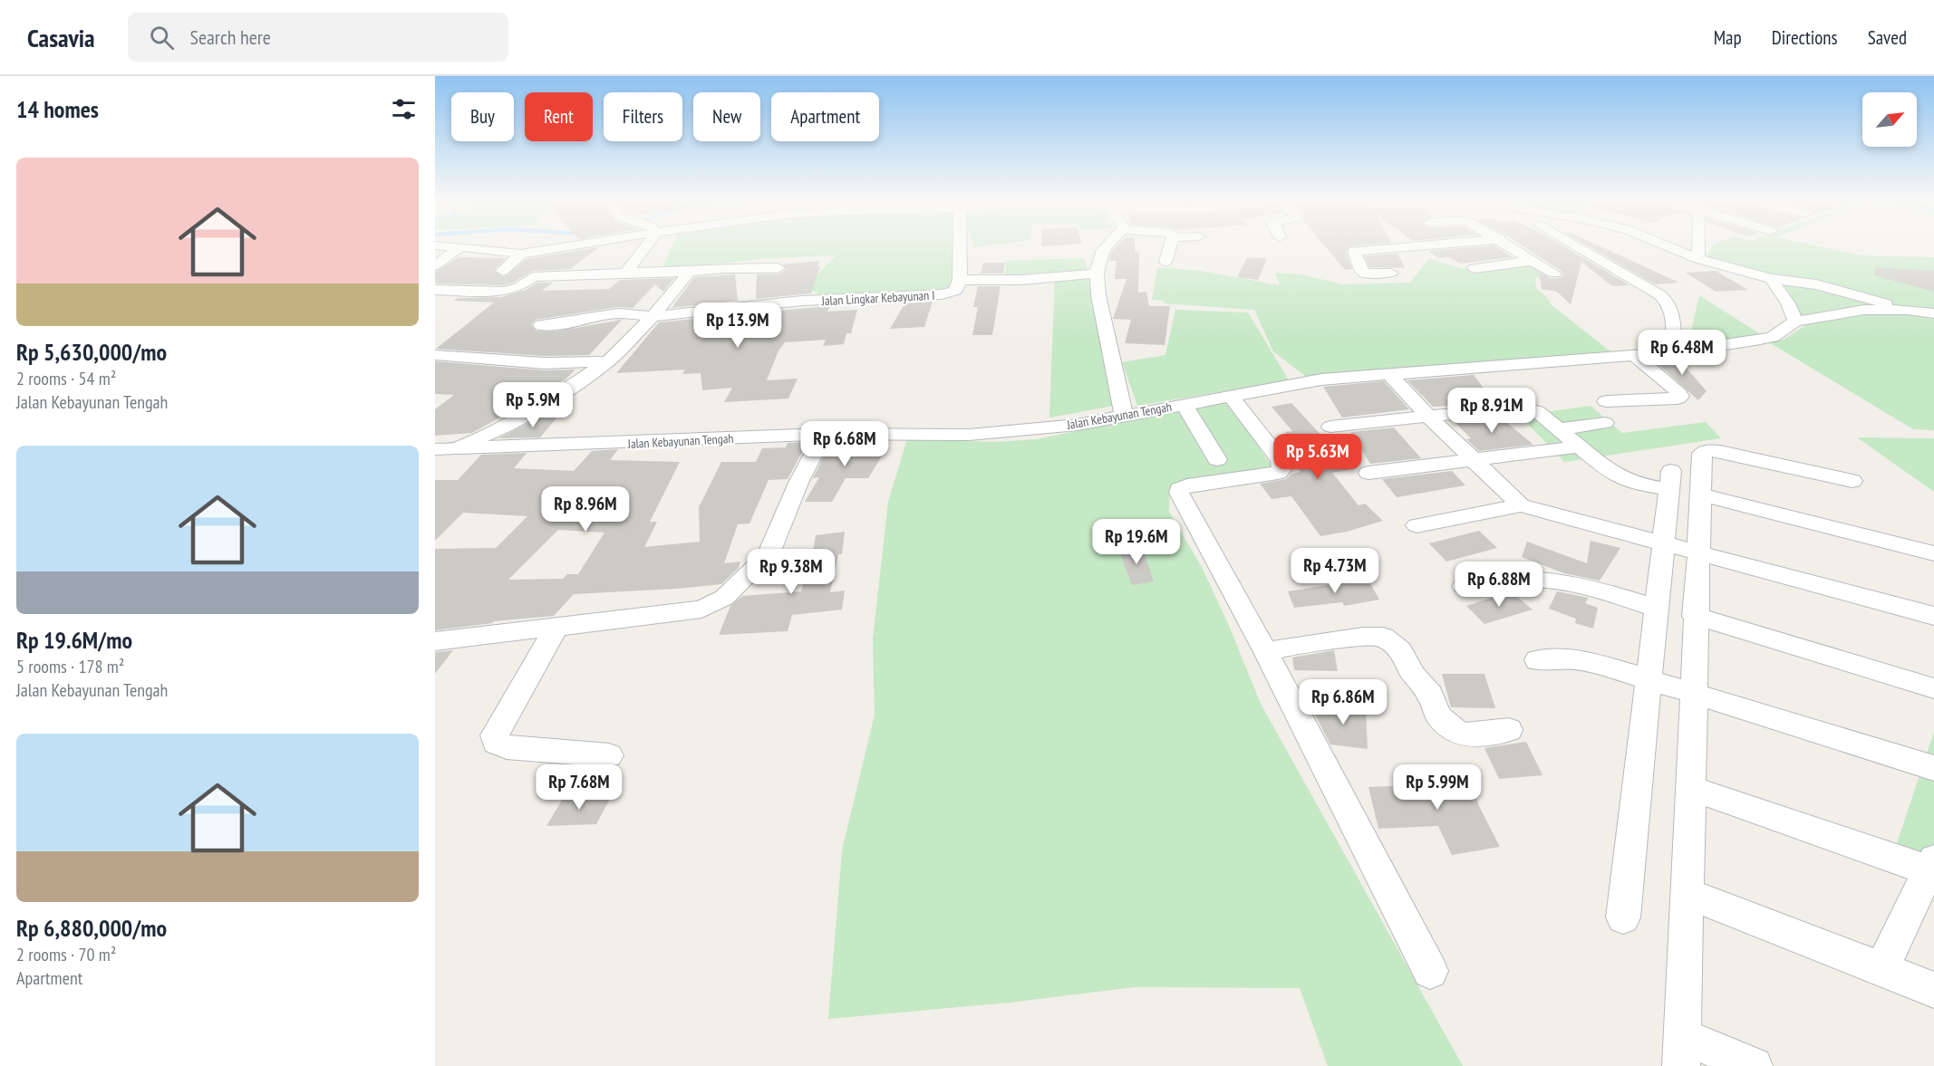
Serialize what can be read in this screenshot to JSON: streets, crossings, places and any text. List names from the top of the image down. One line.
{"streets":{"street":["Jalan Lingkar Kebayunan I","Jalan Kebayunan Tengah"]},"north":"top right","page":{"header":"Casavia","search":"Search here","nav":["Map","Directions","Saved"],"heading":"14 homes","chip":["Buy","Rent","Filters","New","Apartment"],"list":[{"name":"Rp 5,630,000/mo","note":"2 rooms · 54 m² · Jalan Kebayunan Tengah"},{"name":"Rp 19.6M/mo","note":"5 rooms · 178 m² · Jalan Kebayunan Tengah"},{"name":"Rp 6,880,000/mo","note":"2 rooms · 70 m² · Apartment"}],"price":["Rp 13.9M","Rp 6.48M","Rp 5.9M","Rp 8.91M","Rp 6.68M","Rp 5.63M","Rp 8.96M","Rp 19.6M","Rp 4.73M","Rp 9.38M","Rp 6.88M","Rp 6.86M","Rp 7.68M","Rp 5.99M"]}}
